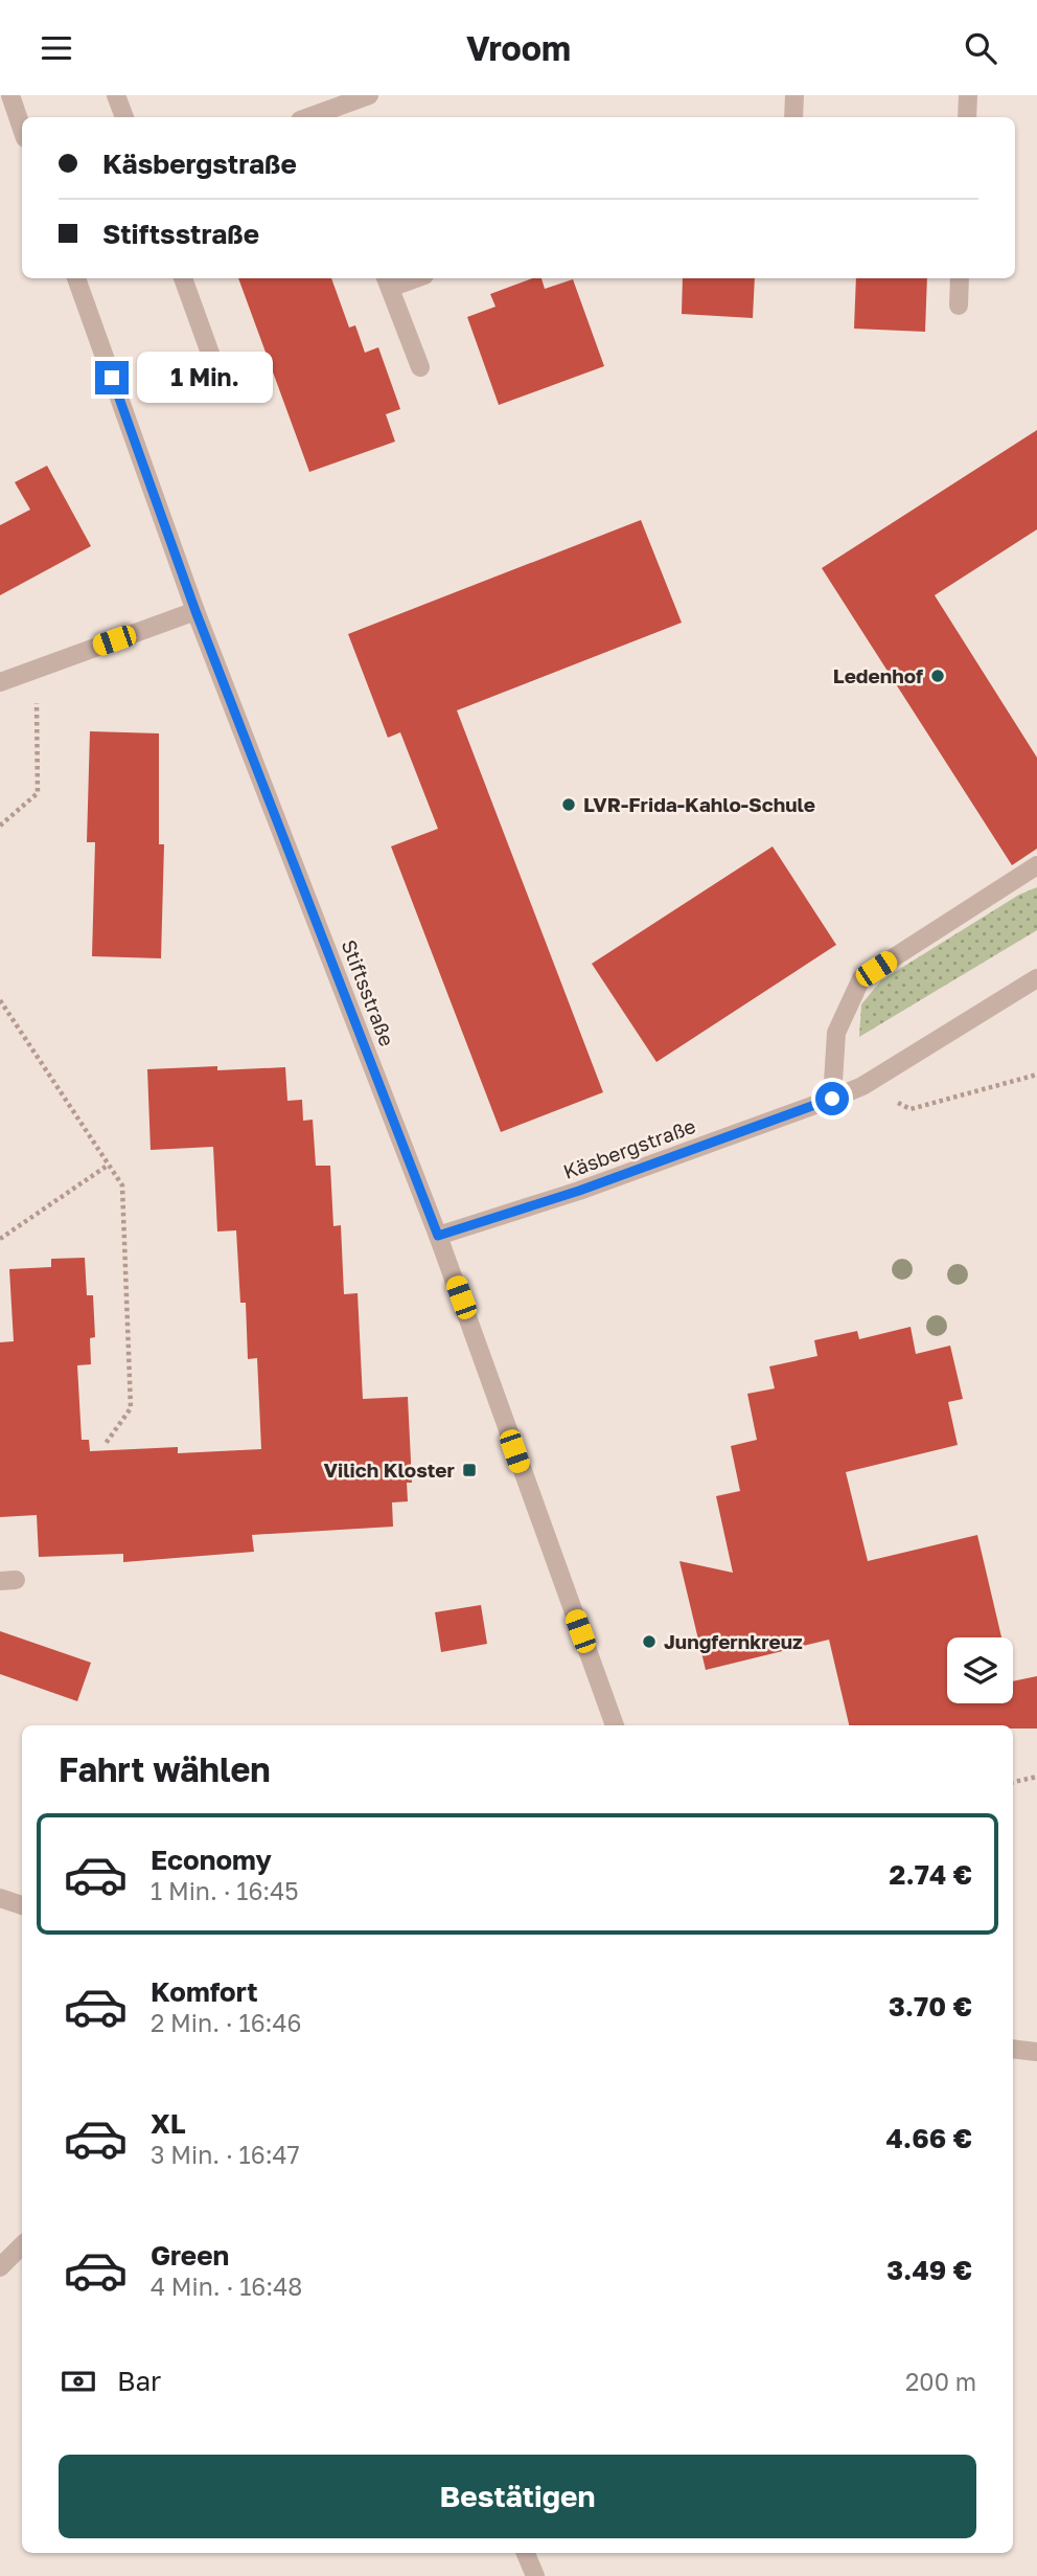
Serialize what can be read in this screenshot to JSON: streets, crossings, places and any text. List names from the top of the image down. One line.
{"streets":{"street":["Stiftsstraße","Käsbergstraße"]},"crossings":[["Stiftsstraße","Käsbergstraße"]],"places":{"other":["Ledenhof","LVR-Frida-Kahlo-Schule","Jungfernkreuz"],"transit":["Vilich Kloster"]},"page":{"header":"Vroom","banner":["Käsbergstraße","Stiftsstraße"],"bubble":"1 Min.","heading":"Fahrt wählen","list":[{"name":"Economy","note":"1 Min. · 16:45","value":"2.74 €"},{"name":"Komfort","note":"2 Min. · 16:46","value":"3.70 €"},{"name":"XL","note":"3 Min. · 16:47","value":"4.66 €"},{"name":"Green","note":"4 Min. · 16:48","value":"3.49 €"}],"pay":["Bar","200 m"],"buttons":"Bestätigen"}}
